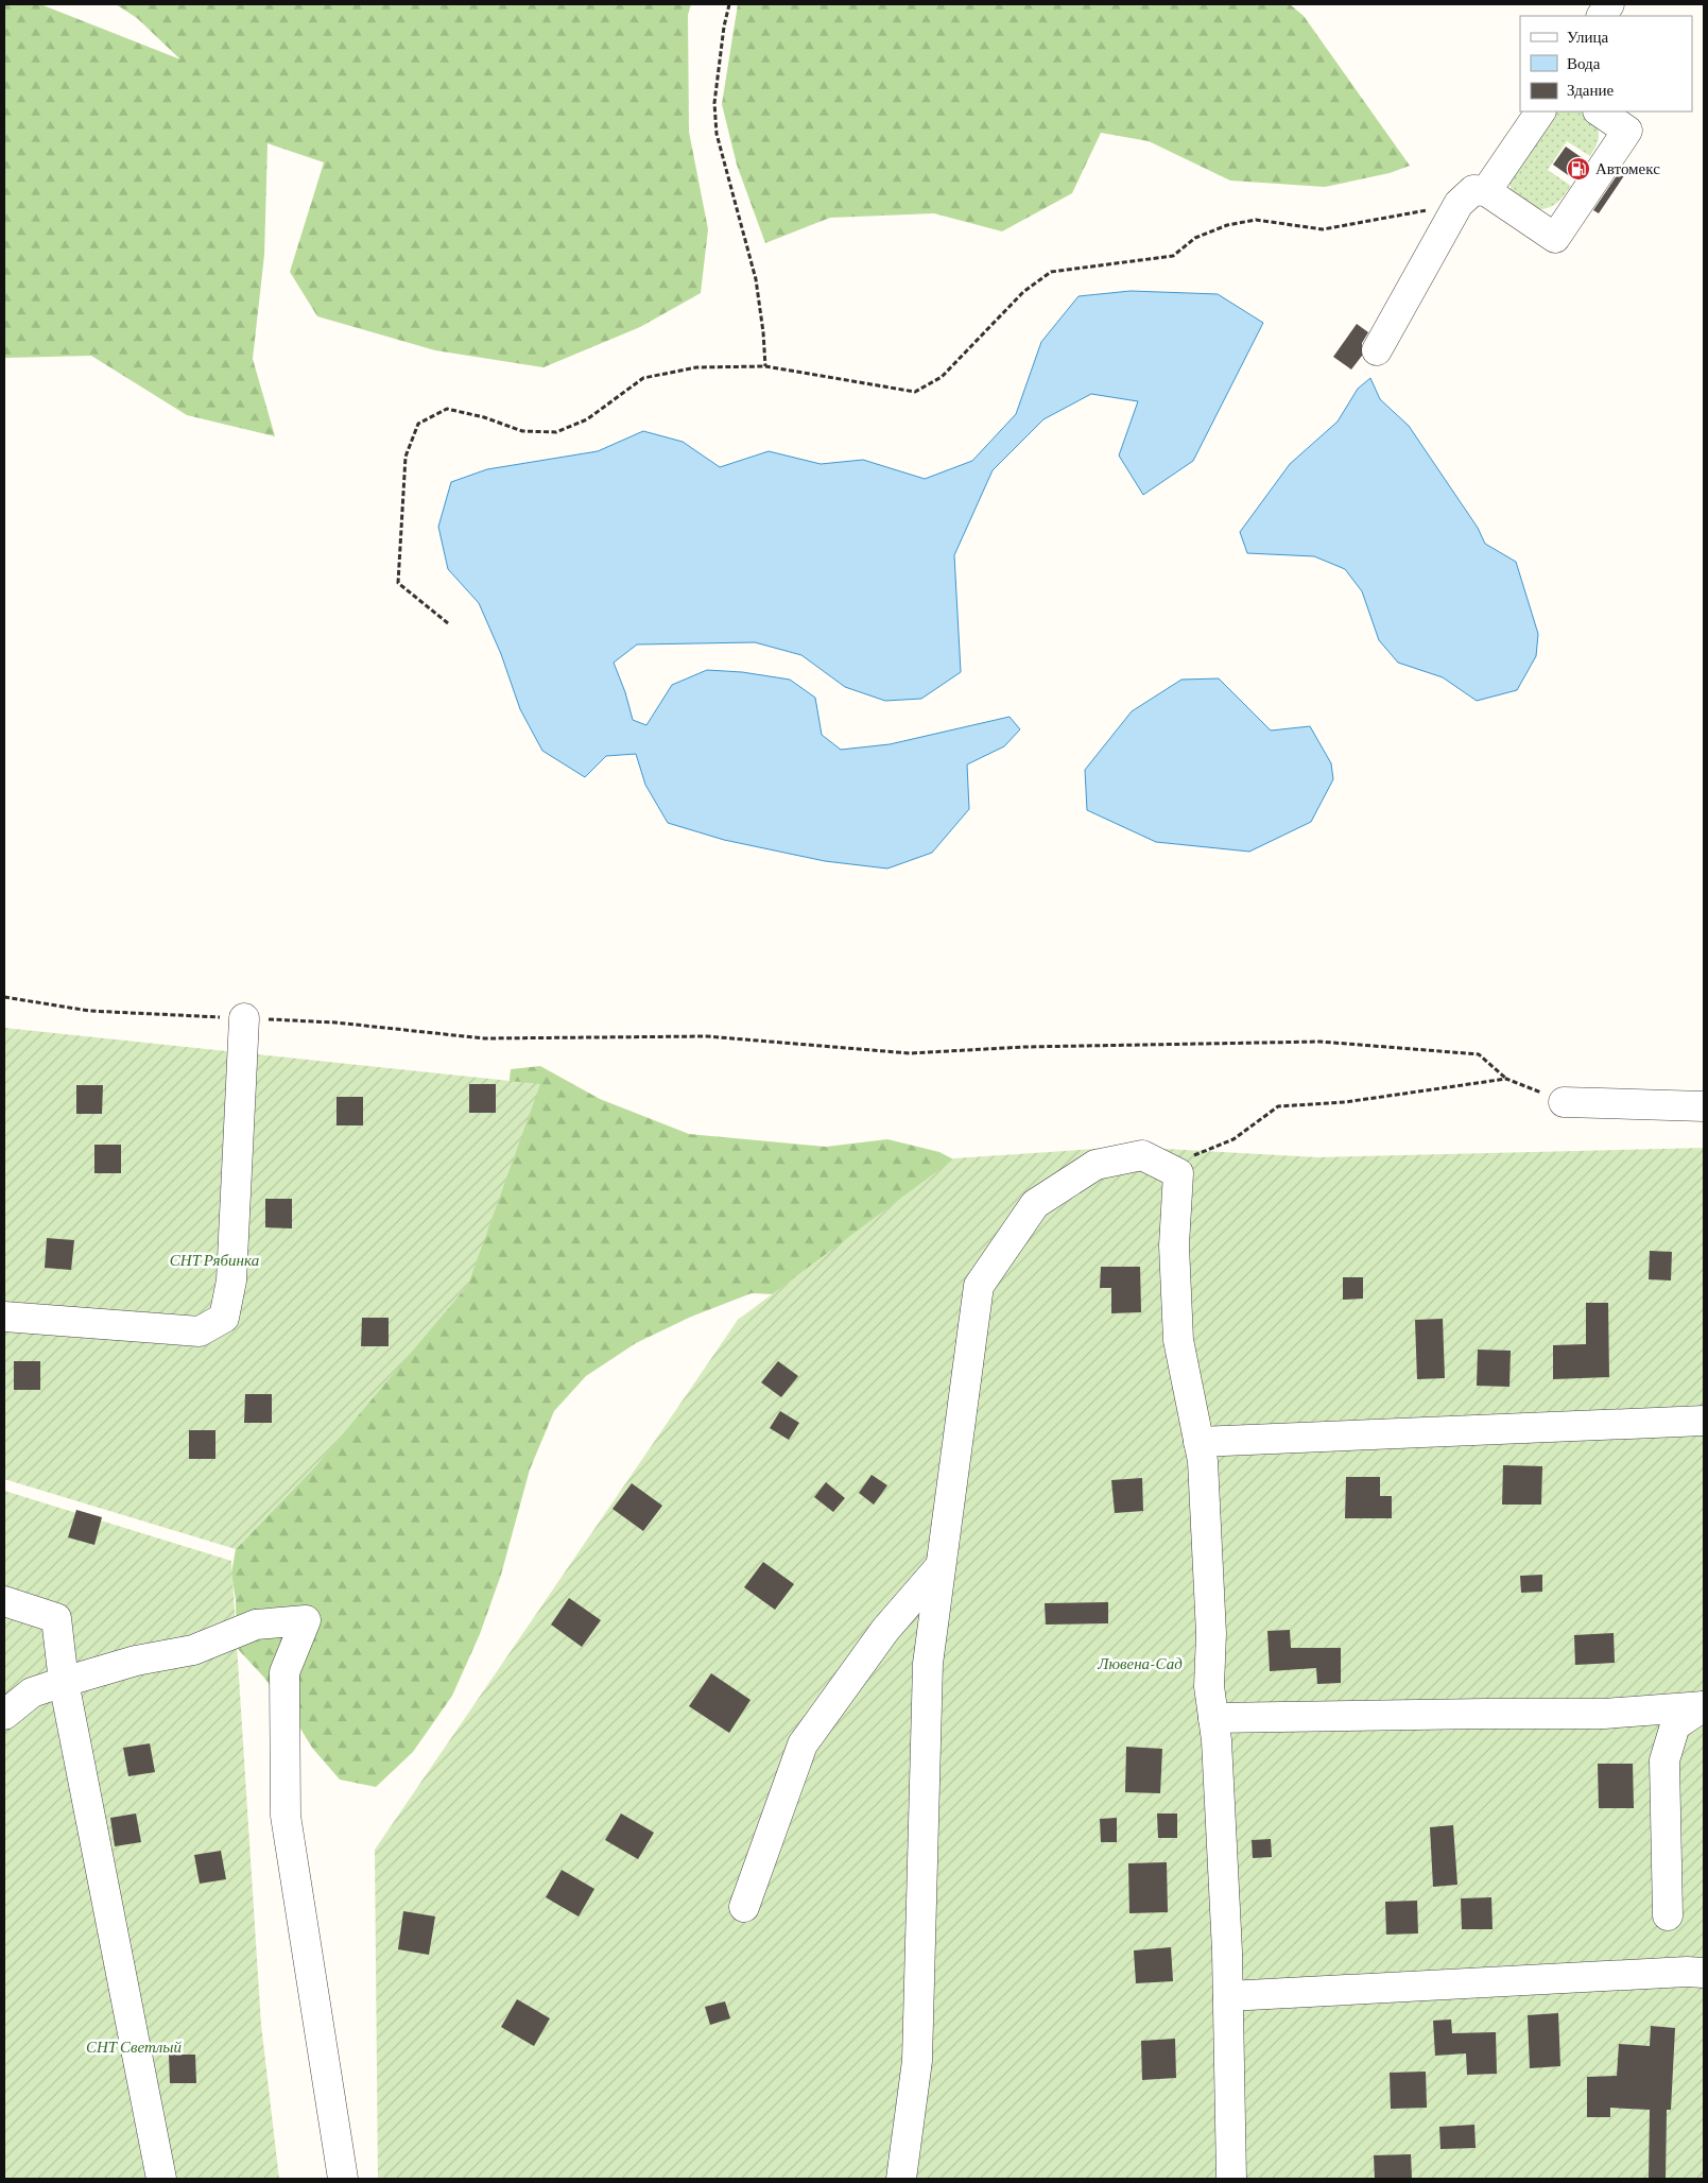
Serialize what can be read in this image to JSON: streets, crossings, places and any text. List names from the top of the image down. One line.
{"parks":["СНТ Рябинка","Лювена-Сад","СНТ Светлый"],"places":{"fuel station":["Автомекс"]},"legend":["Улица","Вода","Здание"]}
